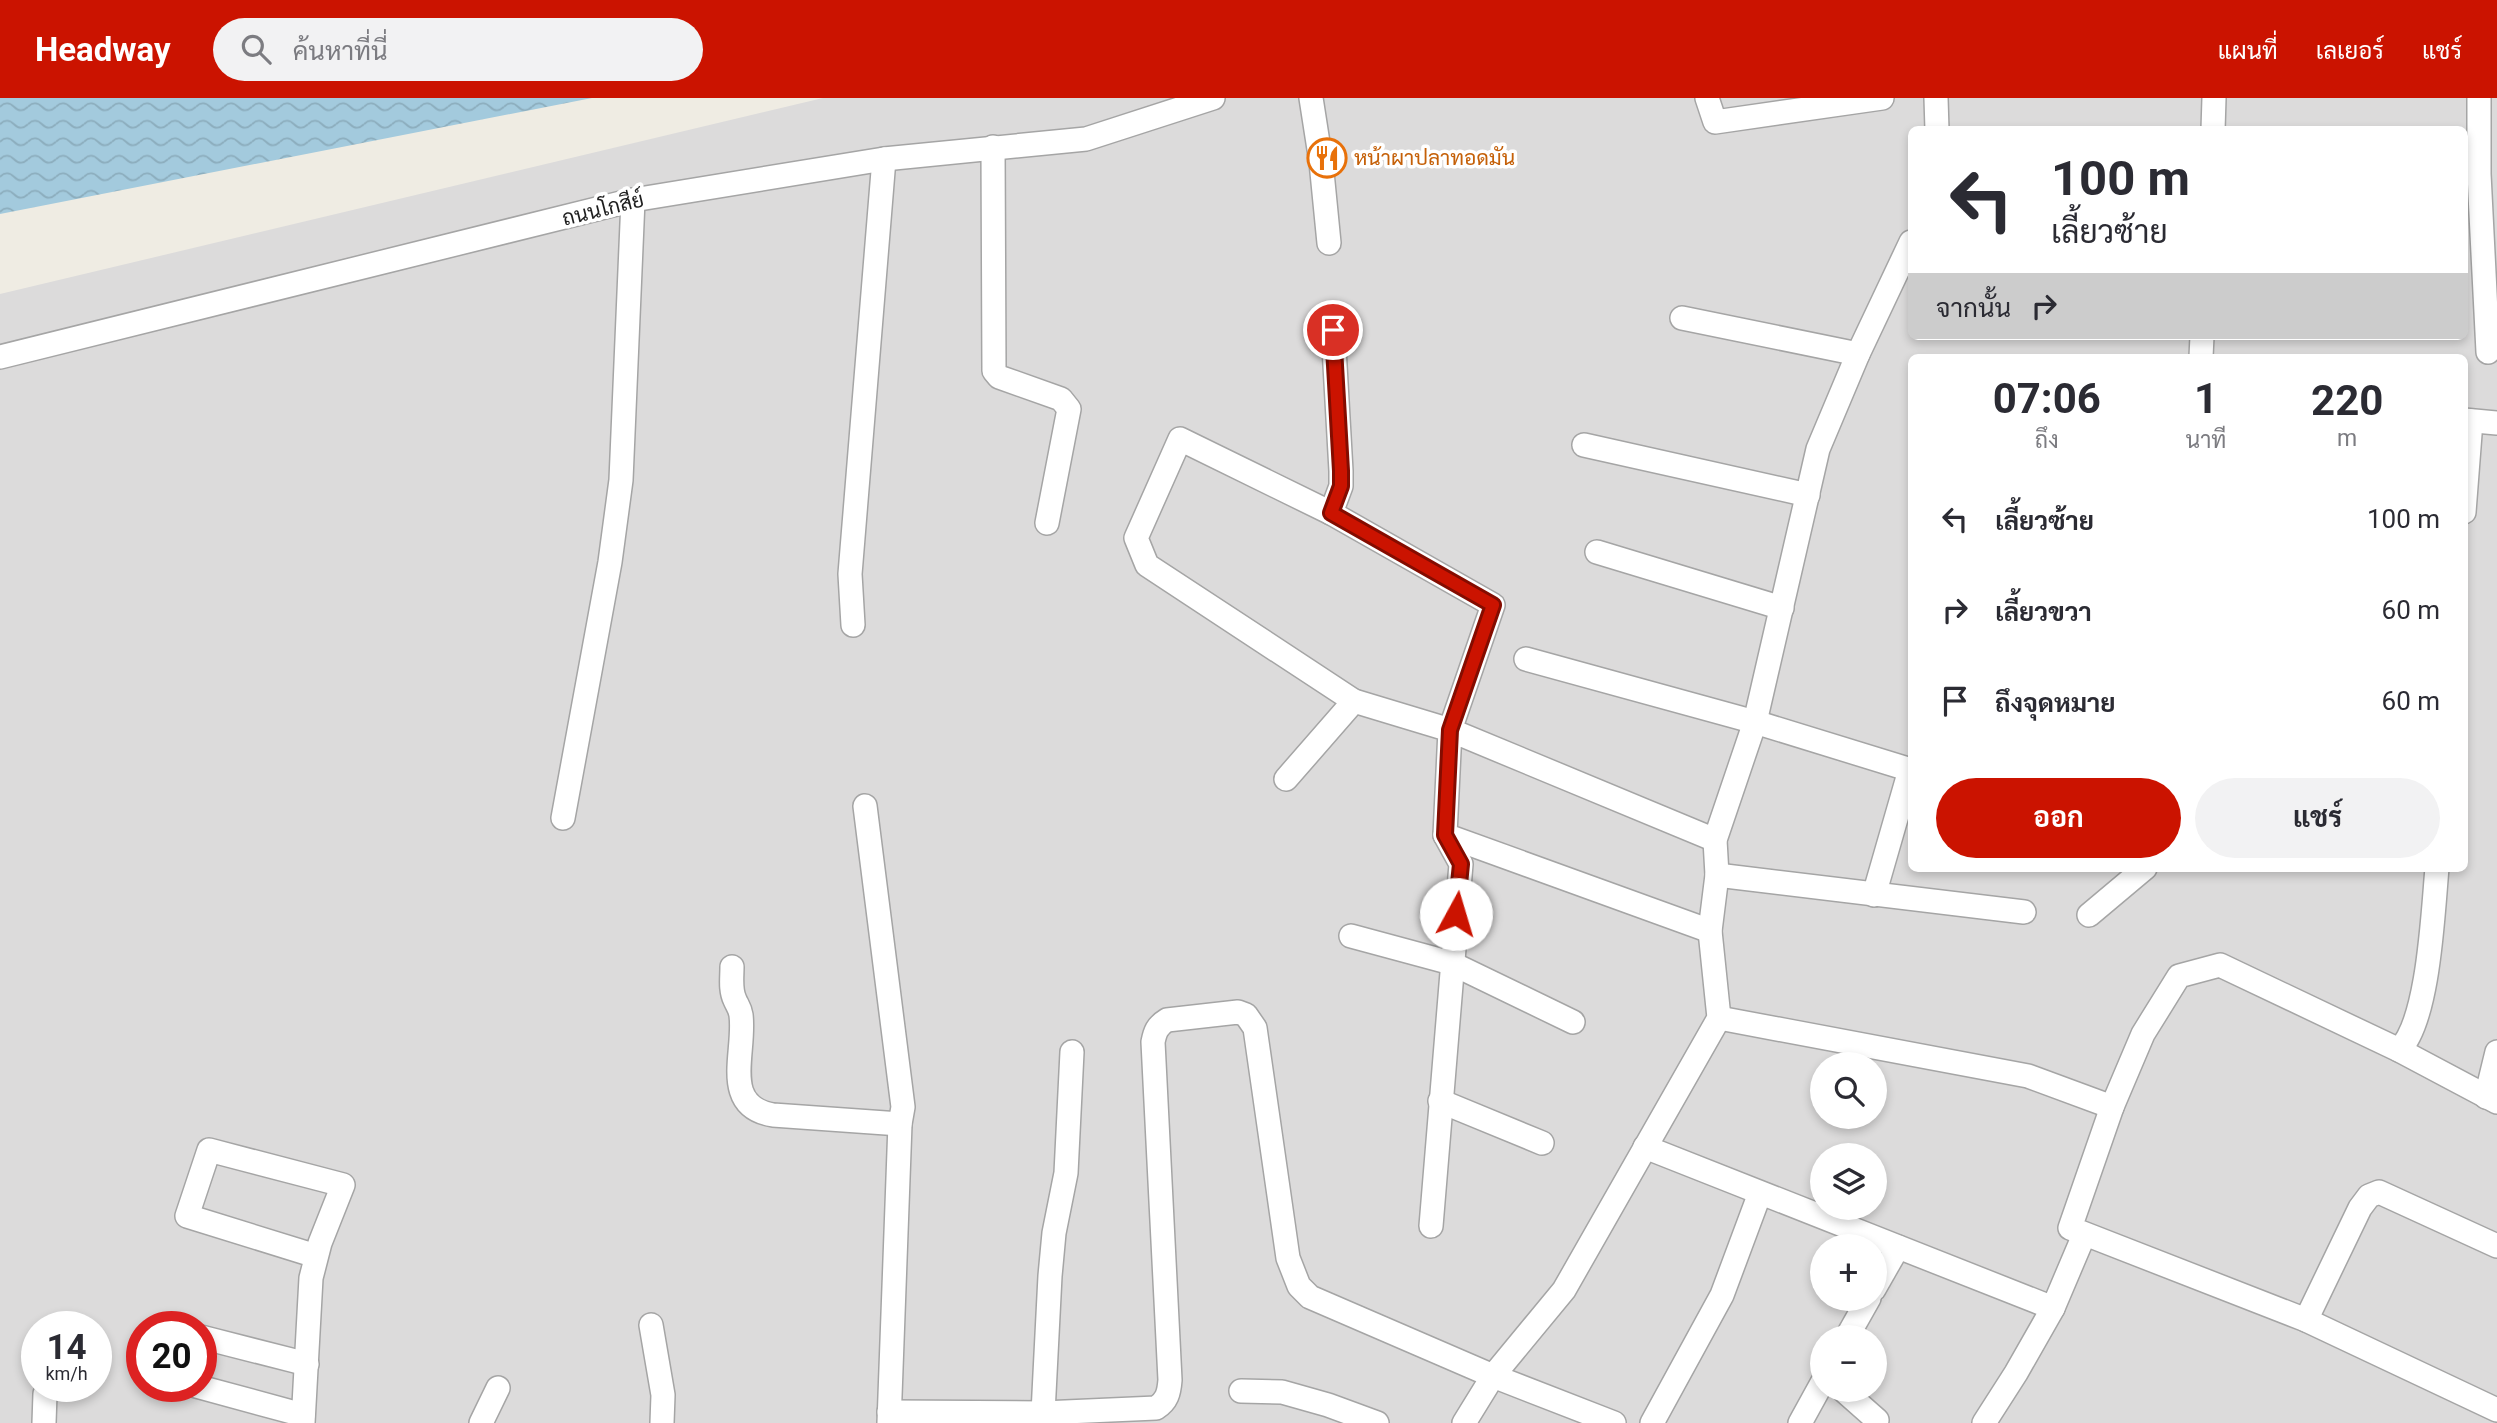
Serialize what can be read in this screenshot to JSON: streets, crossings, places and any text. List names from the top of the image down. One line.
{"streets":{"street":["ถนนโกสีย์"]},"places":{"restaurant":["หน้าผาปลาทอดมัน"]},"page":{"header":"Headway","search":"ค้นหาที่นี่","nav":["แผนที่","เลเยอร์","แชร์"],"turn":["100 m","เลี้ยวซ้าย"],"then":"จากนั้น","eta":["07:06","ถึง","1","นาที","220","m"],"list":[{"name":"เลี้ยวซ้าย","value":"100 m"},{"name":"เลี้ยวขวา","value":"60 m"},{"name":"ถึงจุดหมาย","value":"60 m"}],"buttons":["ออก","แชร์"],"map_buttons":["+","−"],"speed":"14 km/h","limit":"20"}}
